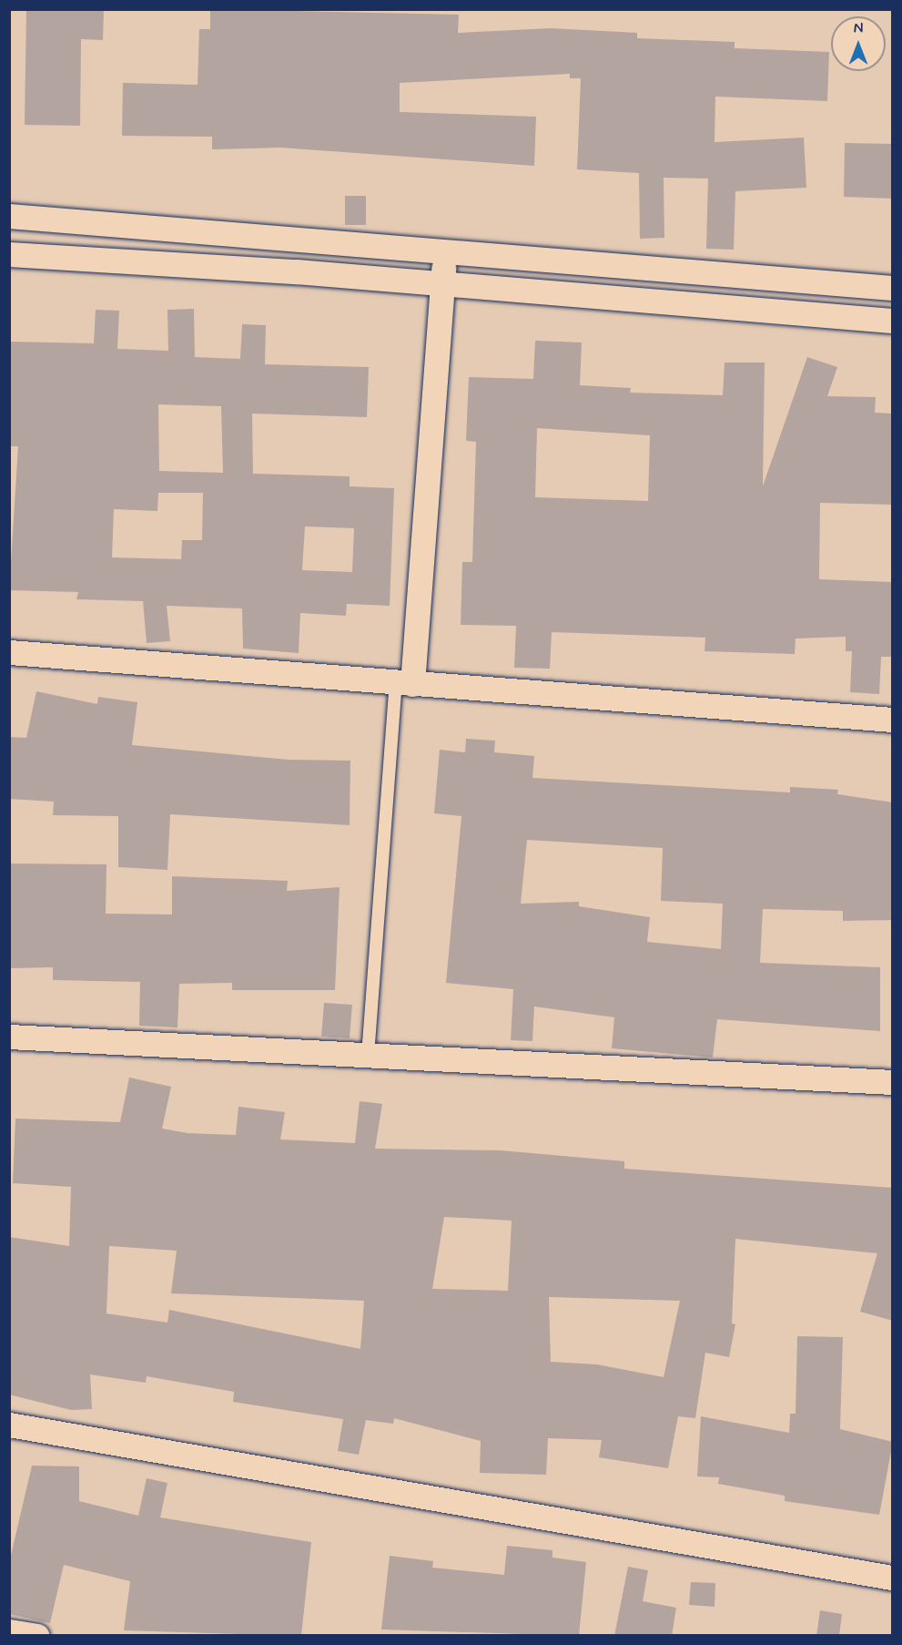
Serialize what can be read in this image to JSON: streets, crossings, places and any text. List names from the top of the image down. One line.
{"north":"top"}
